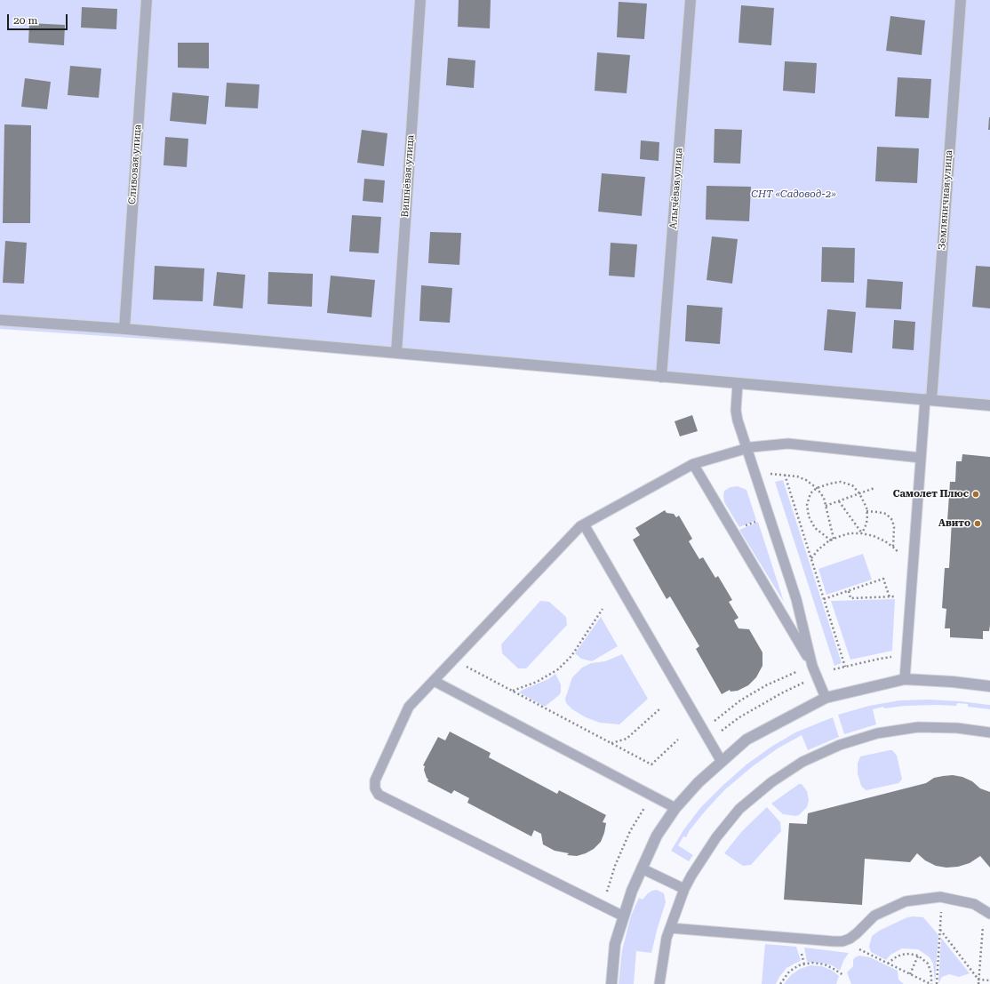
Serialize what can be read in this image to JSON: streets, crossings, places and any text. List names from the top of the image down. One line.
{"streets":{"street":["Сливовая улица","Вишнёвая улица","Алычёвая улица","Земляничная улица"]},"parks":["СНТ «Садовод-2»"],"places":["Самолет Плюс","Авито"],"scale_bar":"20 m"}
